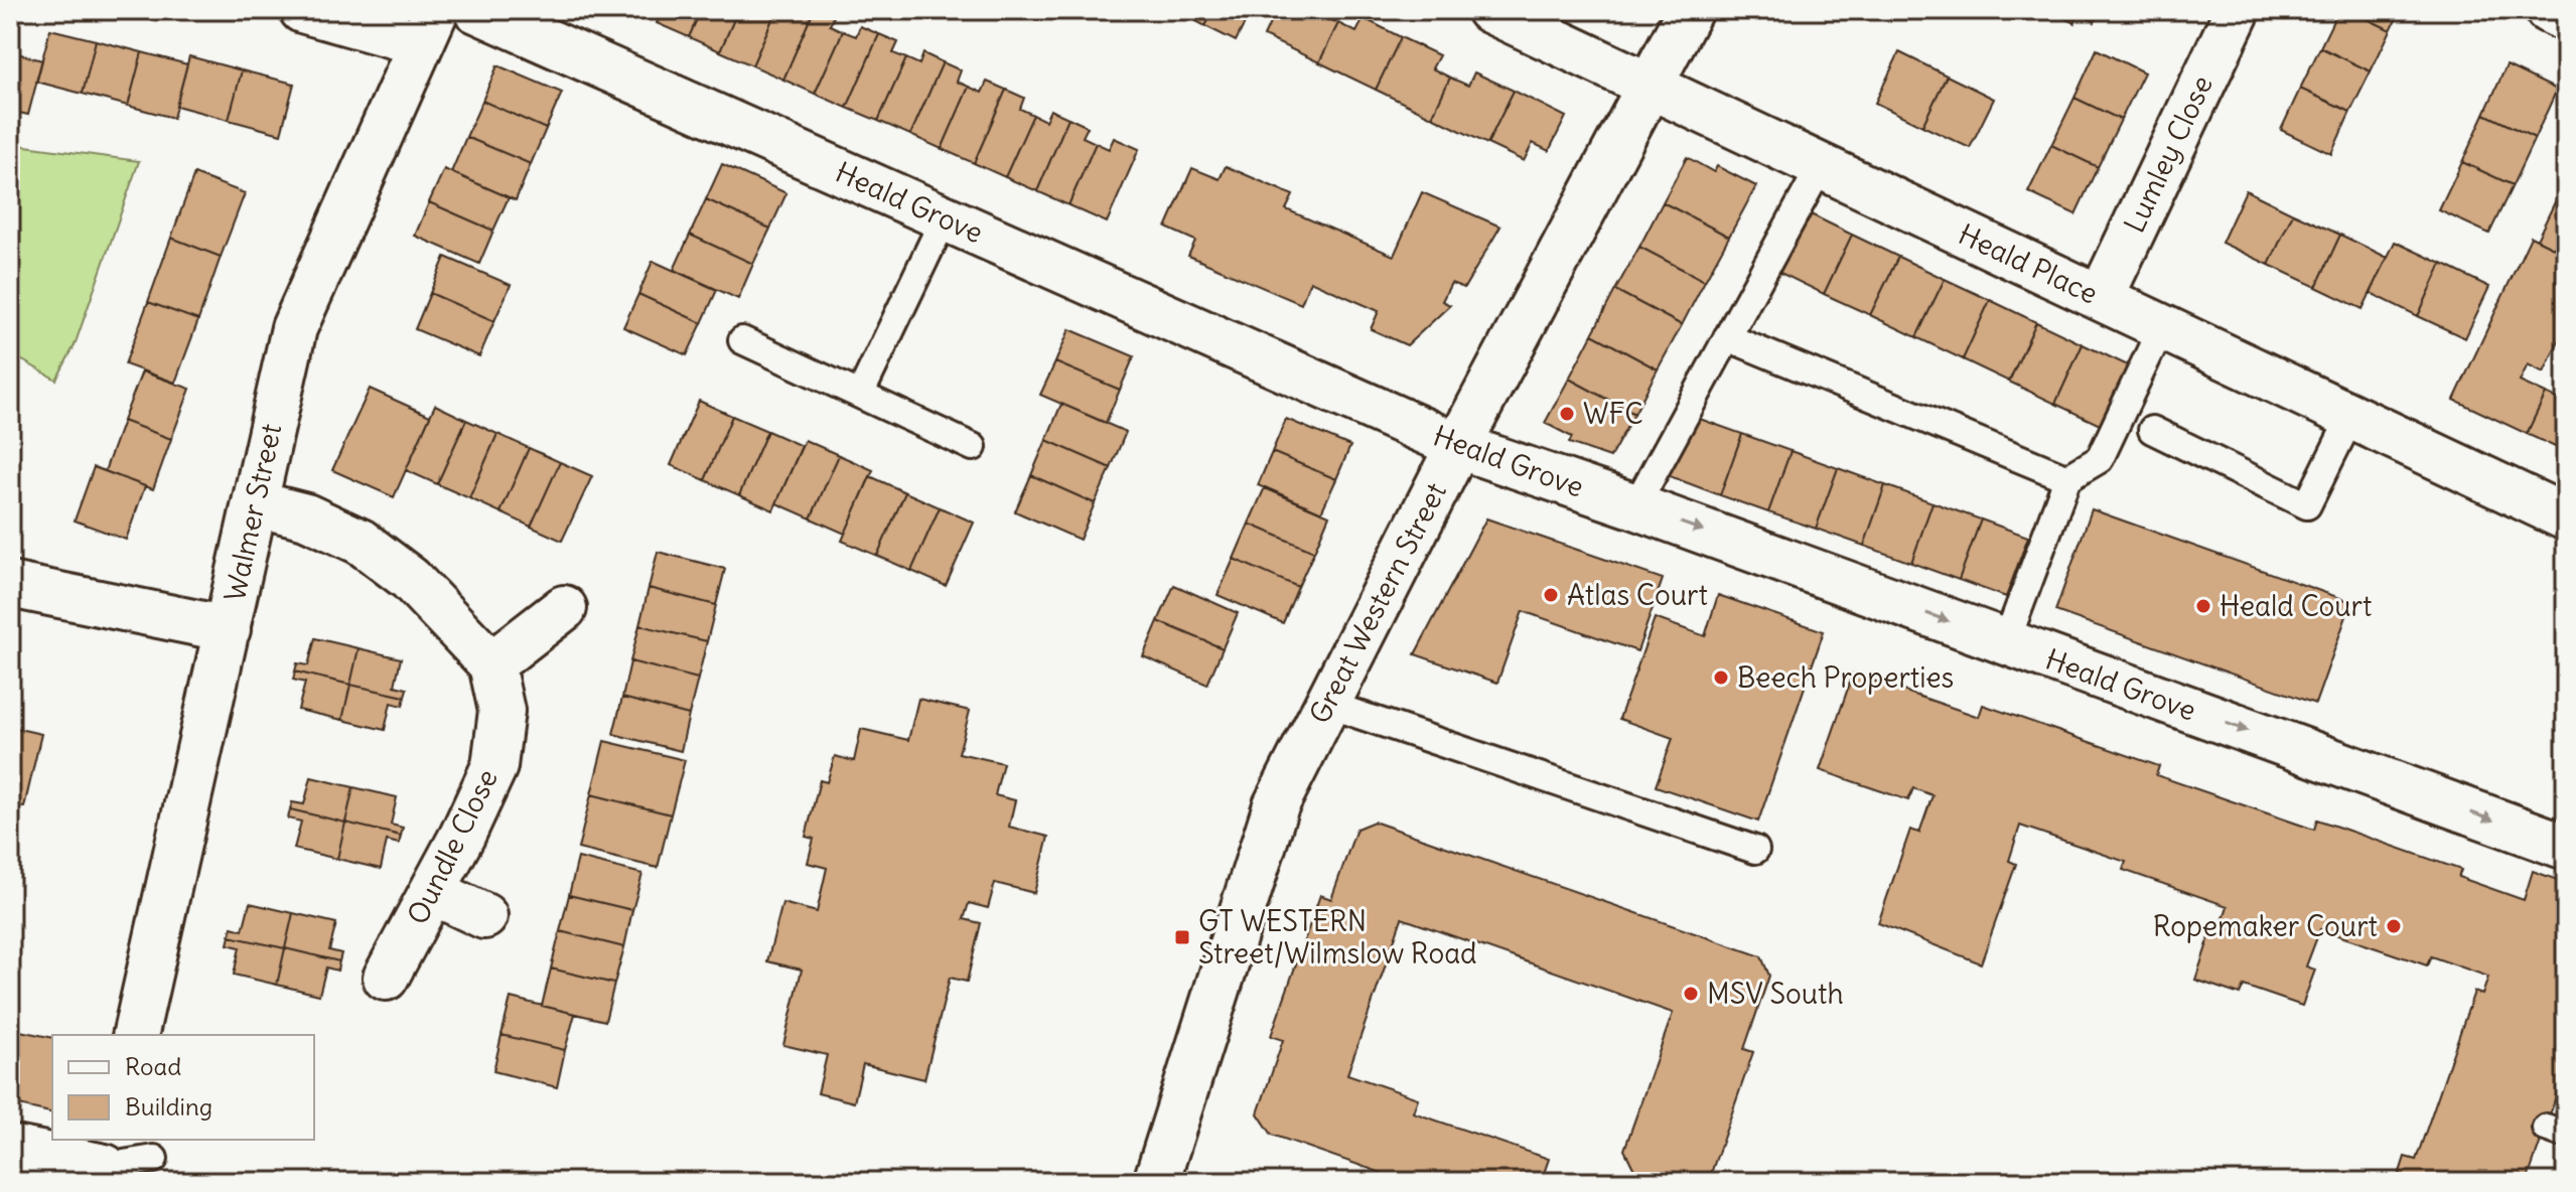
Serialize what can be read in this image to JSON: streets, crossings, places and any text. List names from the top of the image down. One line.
{"streets":{"street":["Lumley Close","Heald Grove","Heald Place","Walmer Street","Great Western Street","Oundle Close"]},"crossings":[["Lumley Close","Heald Place"],["Heald Grove","Great Western Street"],["Heald Place","Great Western Street"]],"one_way":["Heald Grove"],"places":{"other":["WFC","Atlas Court","Heald Court","Beech Properties","Ropemaker Court","MSV South"],"transit":["GT WESTERN Street/Wilmslow Road"]},"legend":["Road","Building"]}
